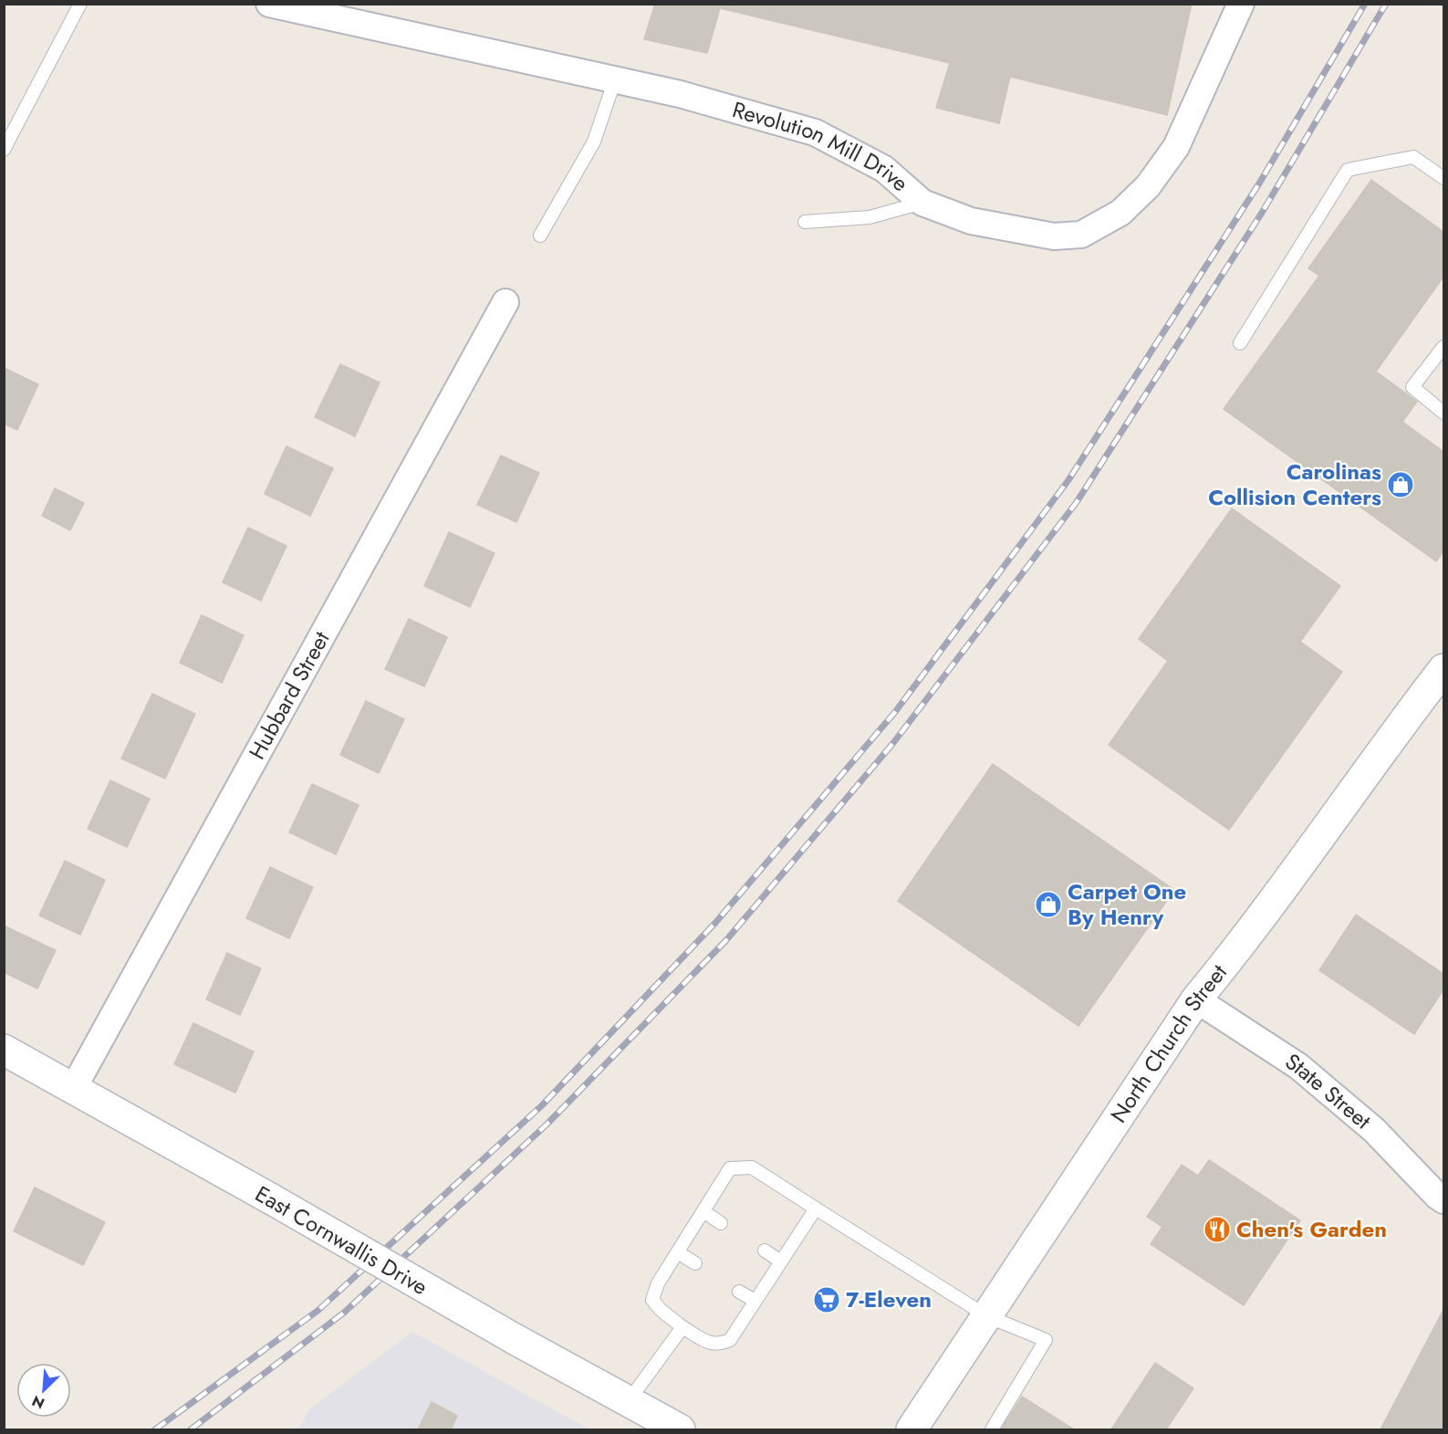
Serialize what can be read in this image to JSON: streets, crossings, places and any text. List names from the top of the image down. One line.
{"streets":{"main road":["North Church Street","East Cornwallis Drive"],"street":["Revolution Mill Drive","Hubbard Street","State Street"]},"crossings":[["Hubbard Street","East Cornwallis Drive"],["North Church Street","State Street"]],"places":{"shop":["Carolinas Collision Centers","Carpet One By Henry"],"restaurant":["Chen's Garden"],"supermarket":["7-Eleven"]},"north":"bottom left"}
